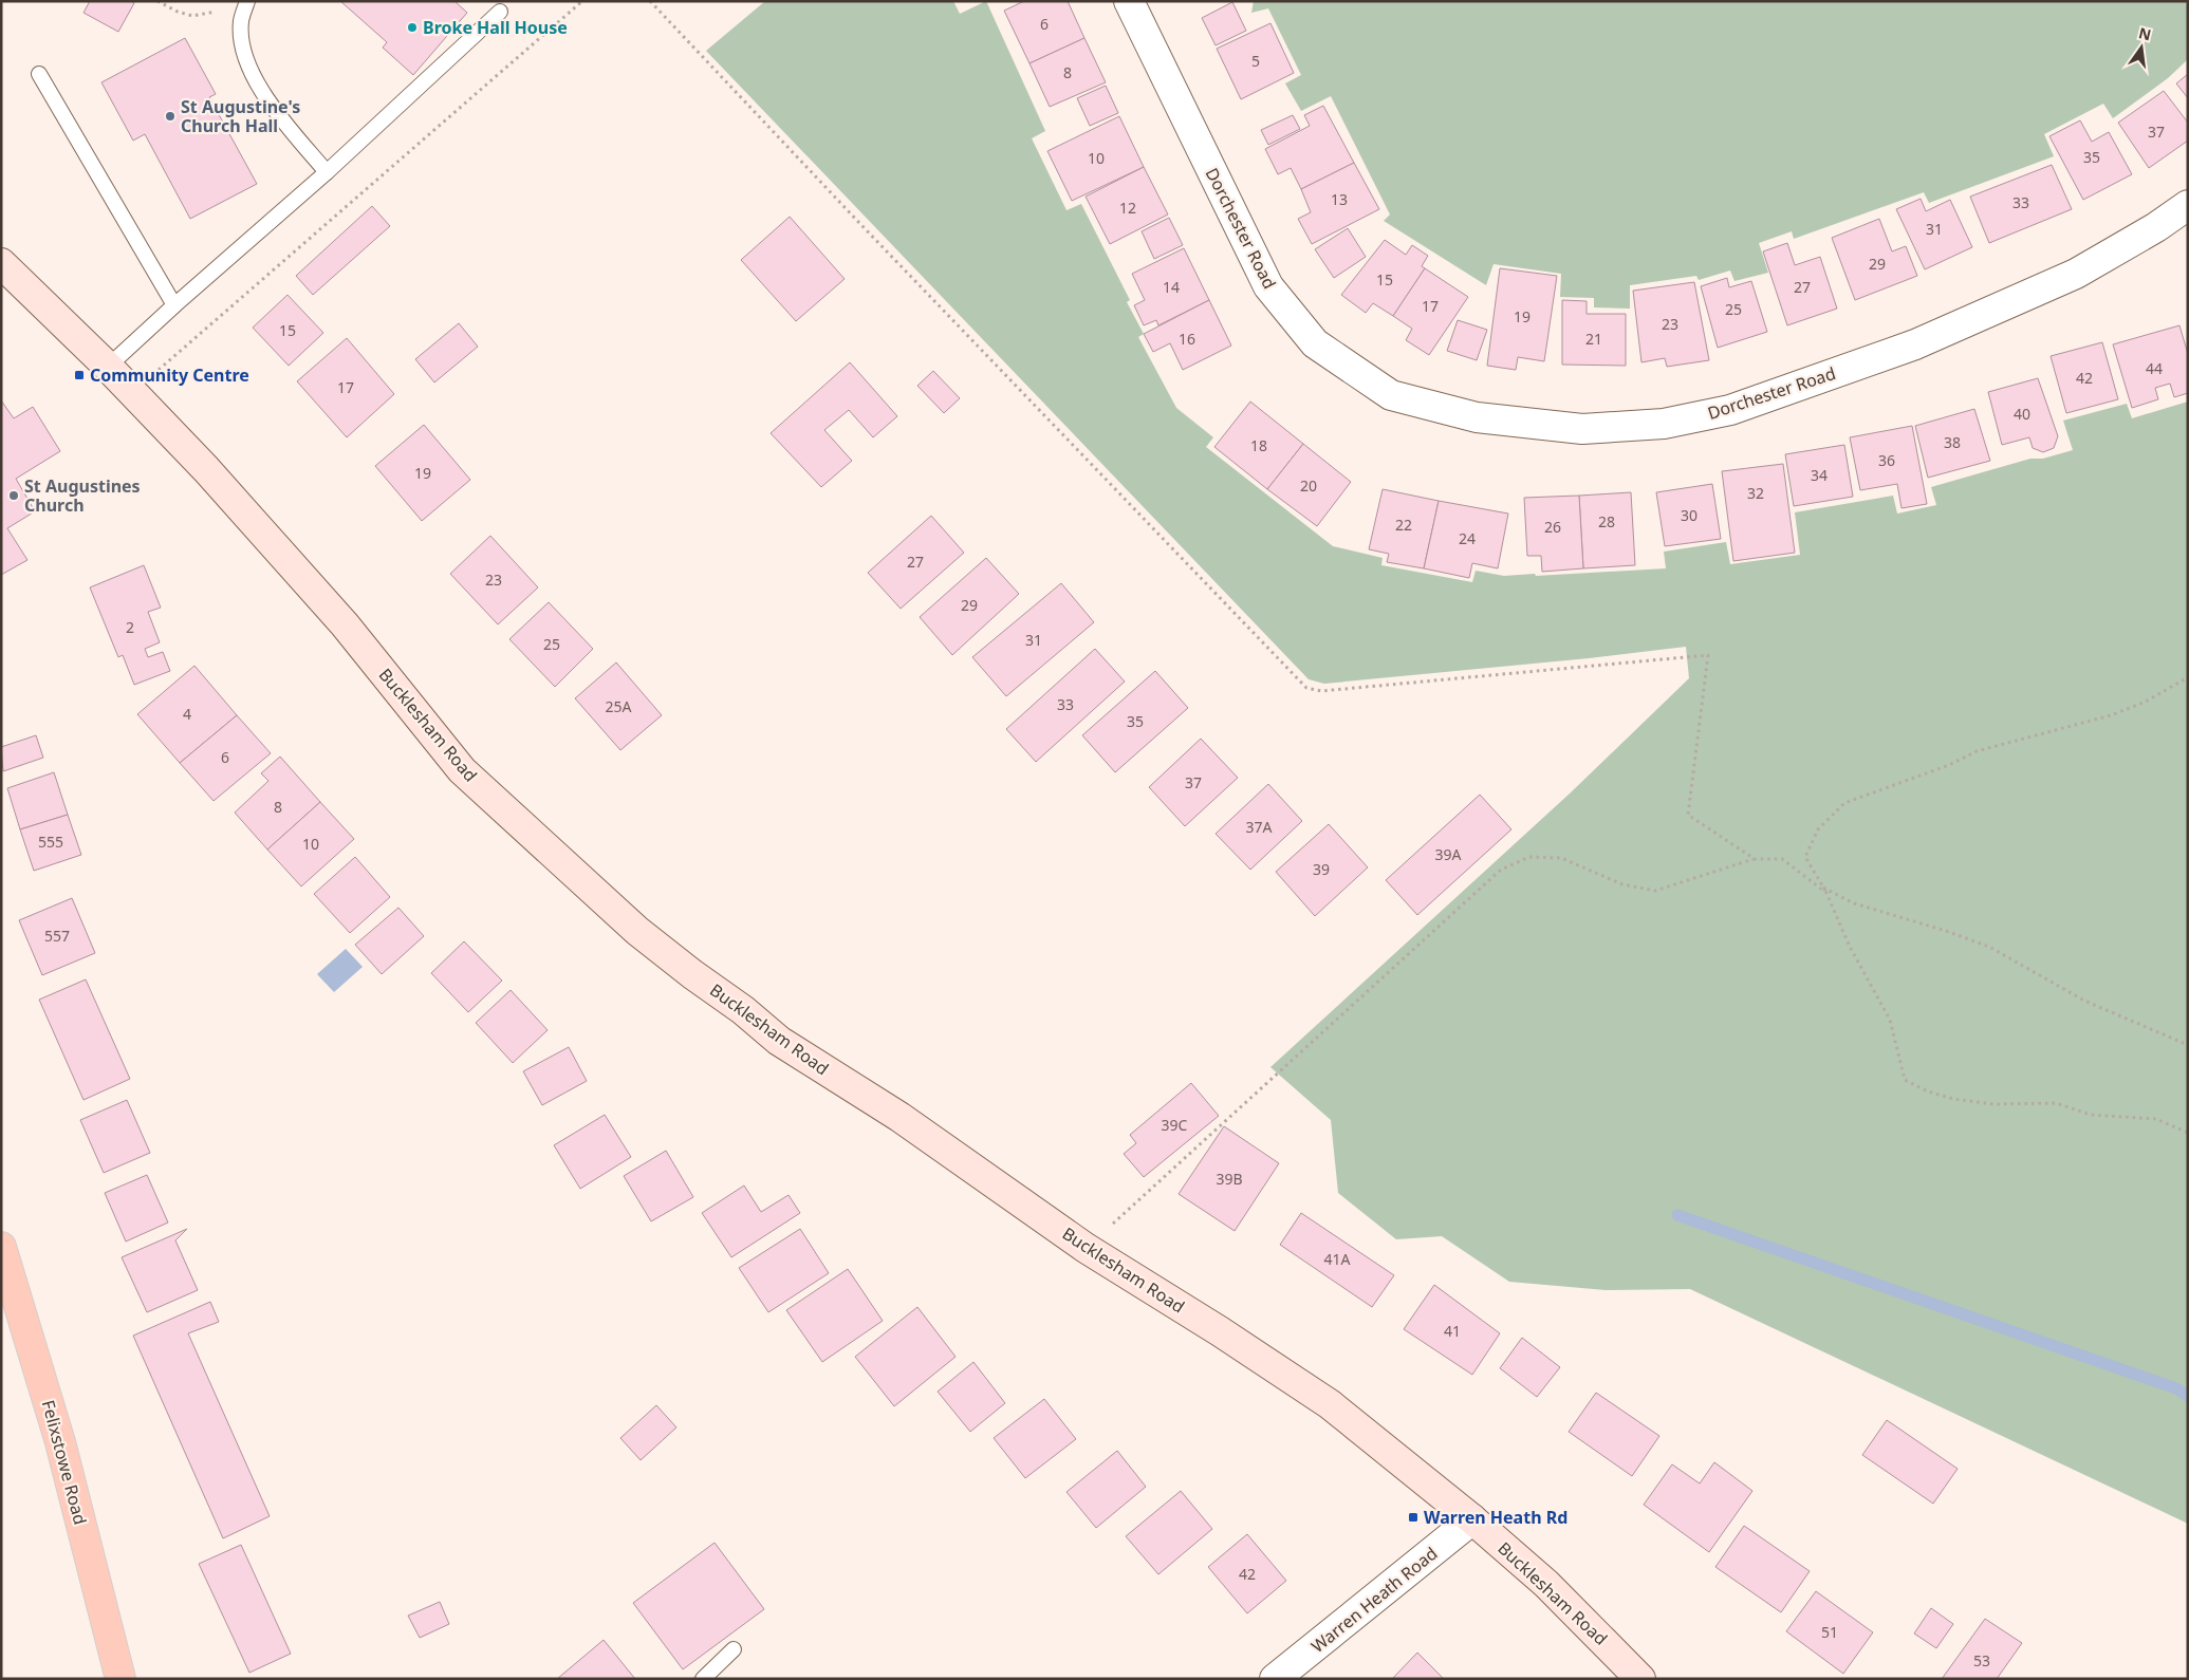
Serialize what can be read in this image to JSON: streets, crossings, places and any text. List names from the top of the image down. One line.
{"streets":{"main road":["Felixstowe Road"],"street":["Dorchester Road","Bucklesham Road","Warren Heath Road"]},"crossings":[["Bucklesham Road","Warren Heath Road"]],"places":{"other":["Broke Hall House","St Augustine's Church Hall","St Augustines Church"],"transit":["Community Centre","Warren Heath Rd"]},"house_numbers":["6","5","8","37","35","10","13","33","12","31","29","15","14","27","17","25","19","23","15","16","21","44","42","17","40","38","18","36","19","34","20","32","30","28","22","26","24","27","23","29","2","31","25","33","25A","4","35","6","37","8","37A","555","10","39A","39","557","39C","39B","41A","41","42","51","53"],"north":"top"}
